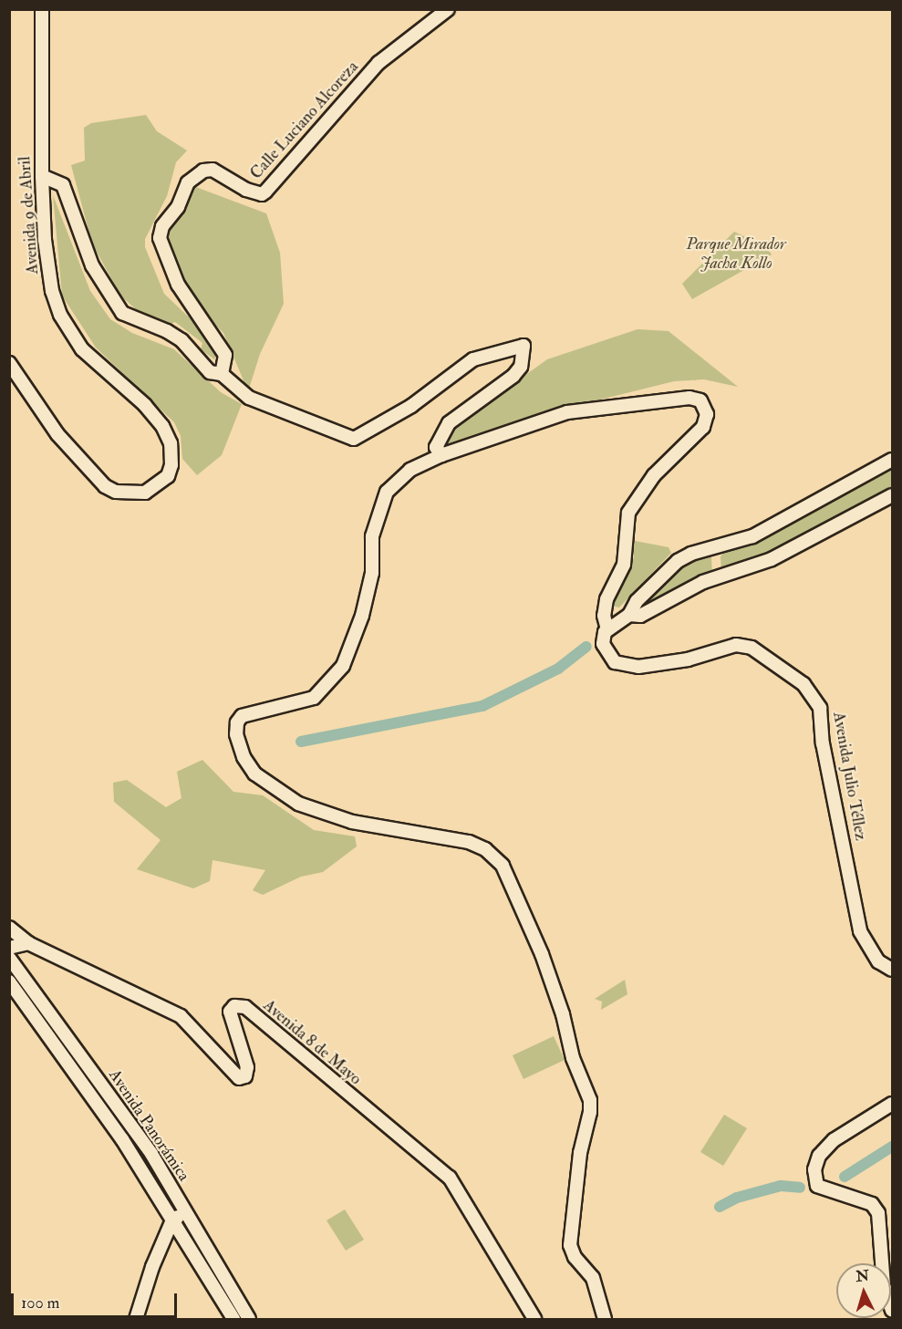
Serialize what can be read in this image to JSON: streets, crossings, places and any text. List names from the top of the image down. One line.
{"streets":{"street":["Calle Luciano Alcoreza","Avenida 9 de Abril","Avenida Julio Téllez","Avenida 8 de Mayo","Avenida Panorámica"]},"parks":["Parque Mirador Jacha Kollo"],"scale_bar":"100 m","north":"top"}
